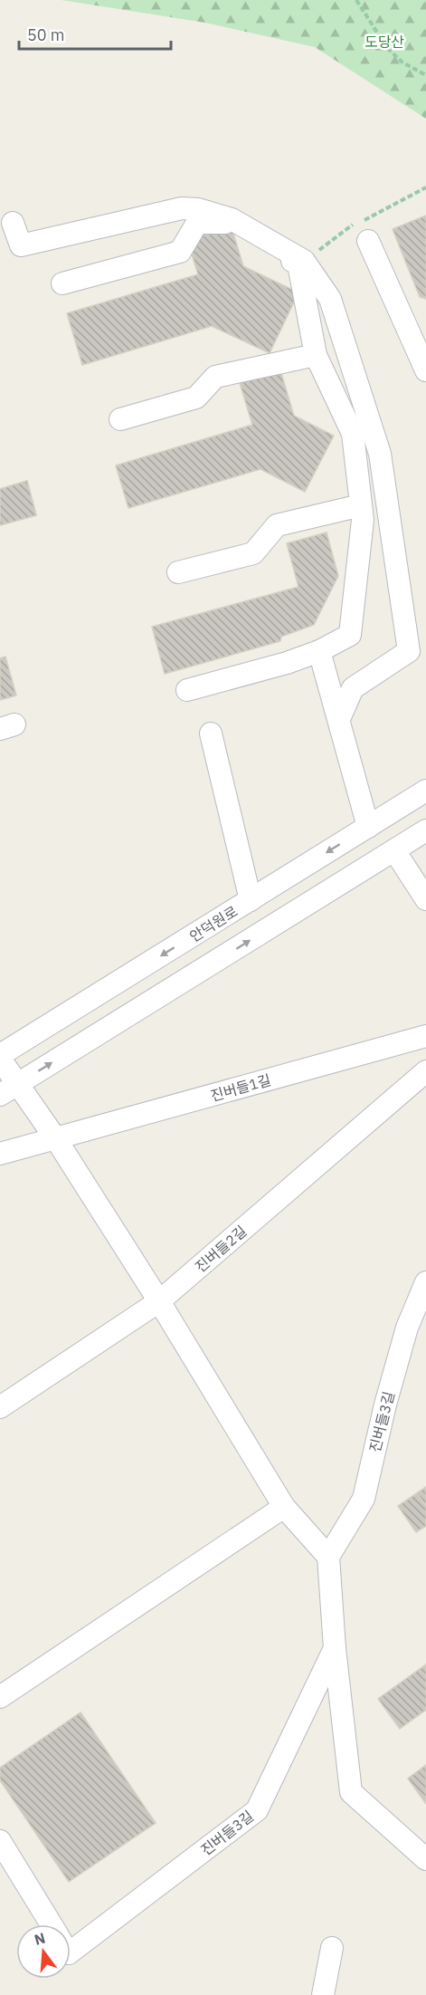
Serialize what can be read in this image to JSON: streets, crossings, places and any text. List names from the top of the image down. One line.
{"streets":{"street":["안덕원로","진버들1길","진버들2길","진버들3길"]},"parks":["도당산"],"scale_bar":"50 m","north":"top"}
